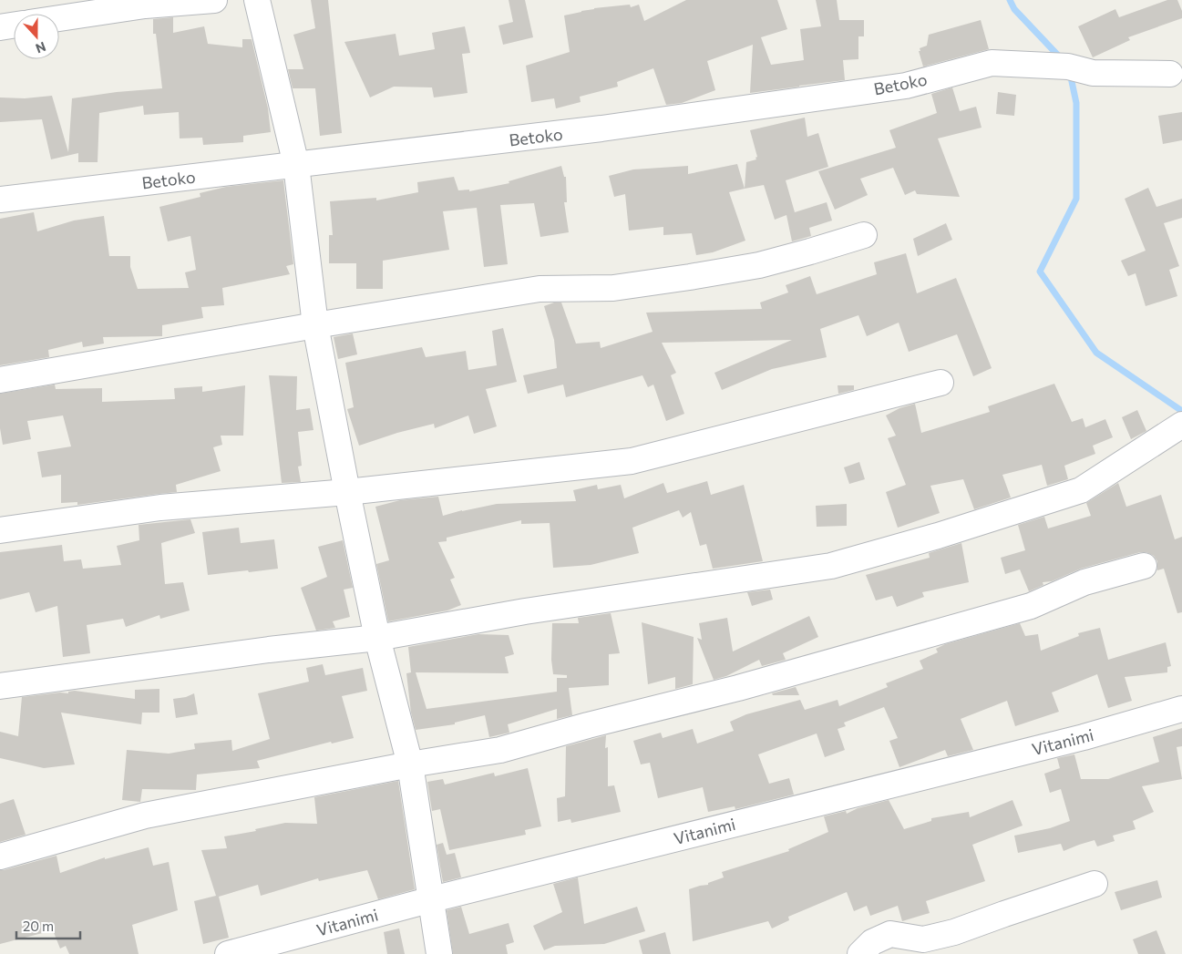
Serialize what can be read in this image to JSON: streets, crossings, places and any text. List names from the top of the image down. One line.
{"streets":{"street":["Betoko","Vitanimi"]},"scale_bar":"20 m","north":"bottom"}
